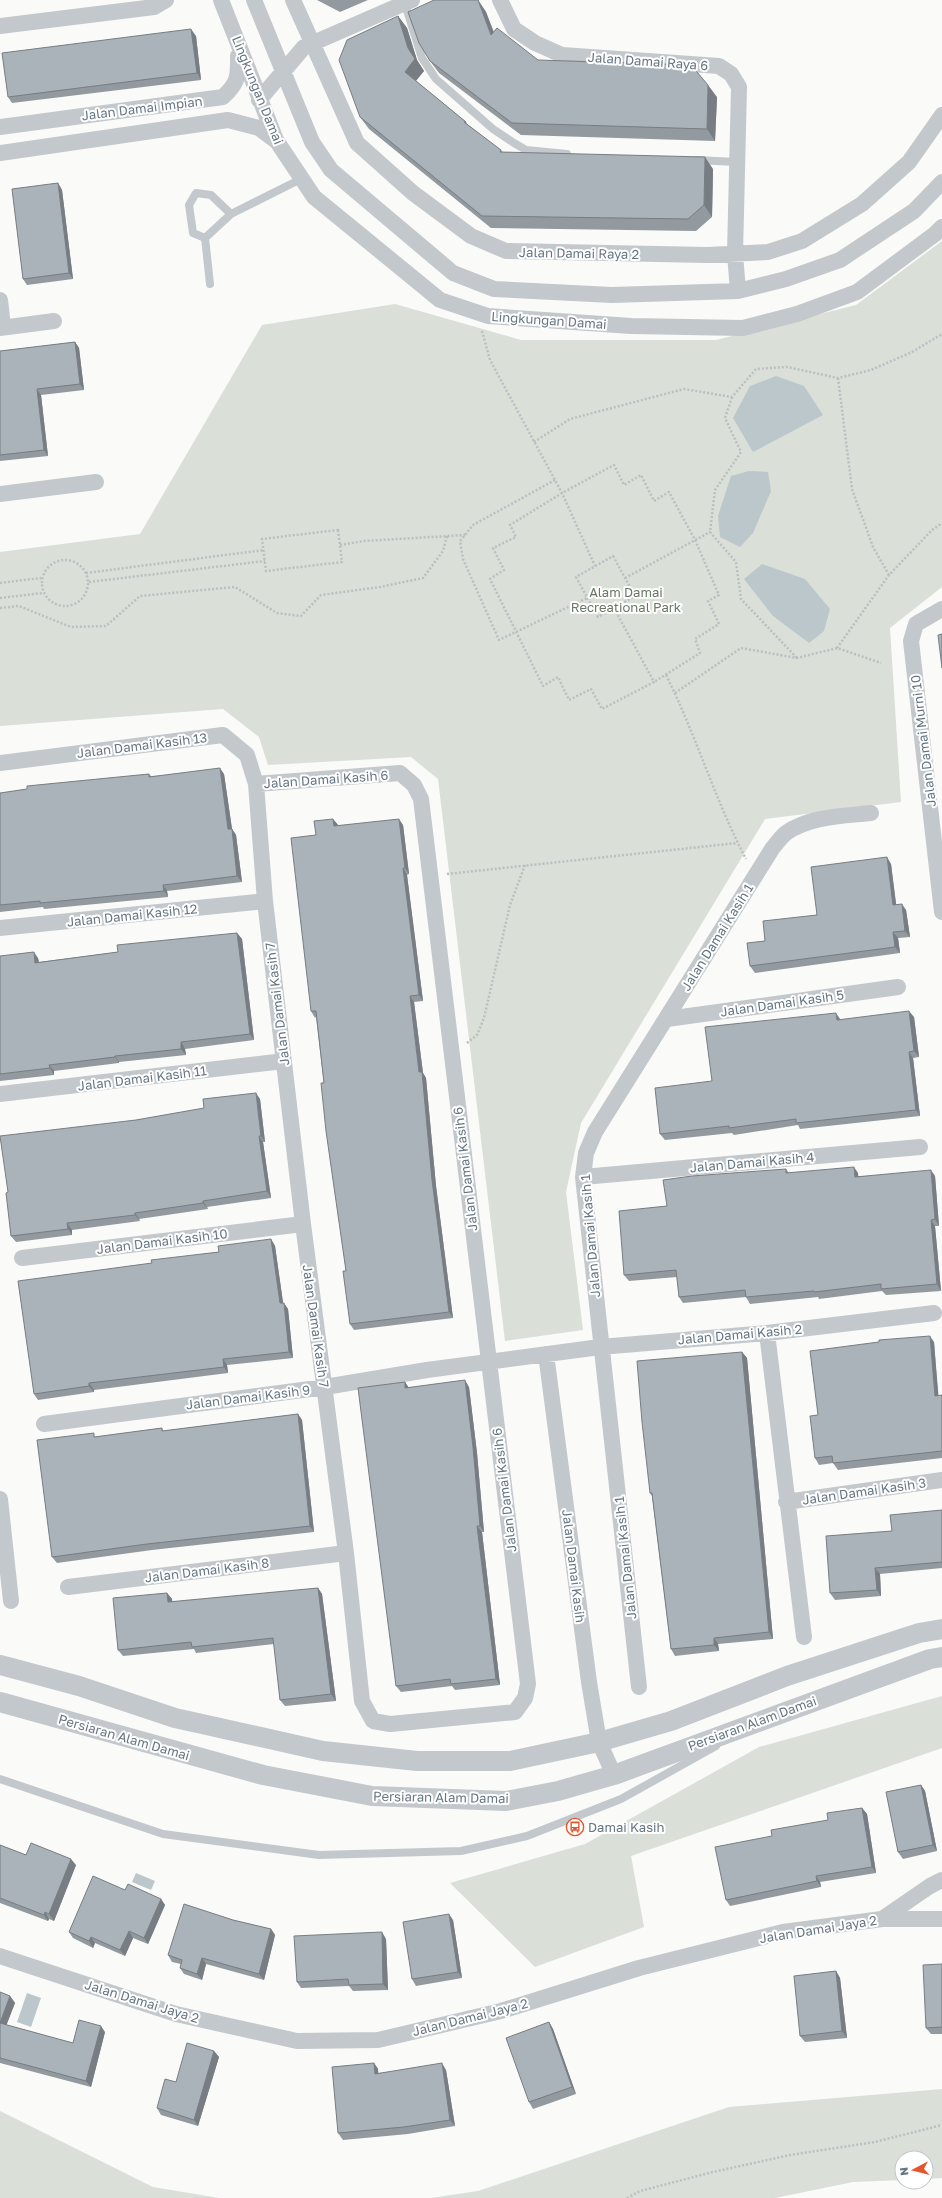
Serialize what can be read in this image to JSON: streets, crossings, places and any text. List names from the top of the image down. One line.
{"streets":{"street":["Jalan Damai Raya 6","Lingkungan Damai","Jalan Damai Impian","Jalan Damai Raya 2","Jalan Damai Murni 10","Jalan Damai Kasih 13","Jalan Damai Kasih 6","Jalan Damai Kasih 12","Jalan Damai Kasih 1","Jalan Damai Kasih 5","Jalan Damai Kasih 7","Jalan Damai Kasih 11","Jalan Damai Kasih 4","Jalan Damai Kasih 10","Jalan Damai Kasih 2","Jalan Damai Kasih 9","Jalan Damai Kasih 3","Jalan Damai Kasih","Jalan Damai Kasih 8","Persiaran Alam Damai","Jalan Damai Jaya 2"]},"crossings":[["Jalan Damai Raya 6","Jalan Damai Raya 2"],["Lingkungan Damai","Jalan Damai Impian"],["Jalan Damai Kasih 13","Jalan Damai Kasih 6"],["Jalan Damai Kasih 13","Jalan Damai Kasih 7"],["Jalan Damai Kasih 6","Jalan Damai Kasih 7"],["Jalan Damai Kasih 6","Jalan Damai Kasih 9"],["Jalan Damai Kasih 12","Jalan Damai Kasih 7"],["Jalan Damai Kasih 1","Jalan Damai Kasih 5"],["Jalan Damai Kasih 1","Jalan Damai Kasih 4"],["Jalan Damai Kasih 1","Jalan Damai Kasih 2"],["Jalan Damai Kasih 7","Jalan Damai Kasih 11"],["Jalan Damai Kasih 7","Jalan Damai Kasih 10"],["Jalan Damai Kasih 7","Jalan Damai Kasih 9"],["Jalan Damai Kasih 7","Jalan Damai Kasih 8"],["Jalan Damai Kasih 2","Jalan Damai Kasih 9"],["Jalan Damai Kasih 2","Jalan Damai Kasih"],["Jalan Damai Kasih 9","Jalan Damai Kasih"],["Jalan Damai Kasih","Persiaran Alam Damai"]],"parks":["Alam Damai Recreational Park"],"places":{"bus stop":["Damai Kasih"]},"north":"left"}
